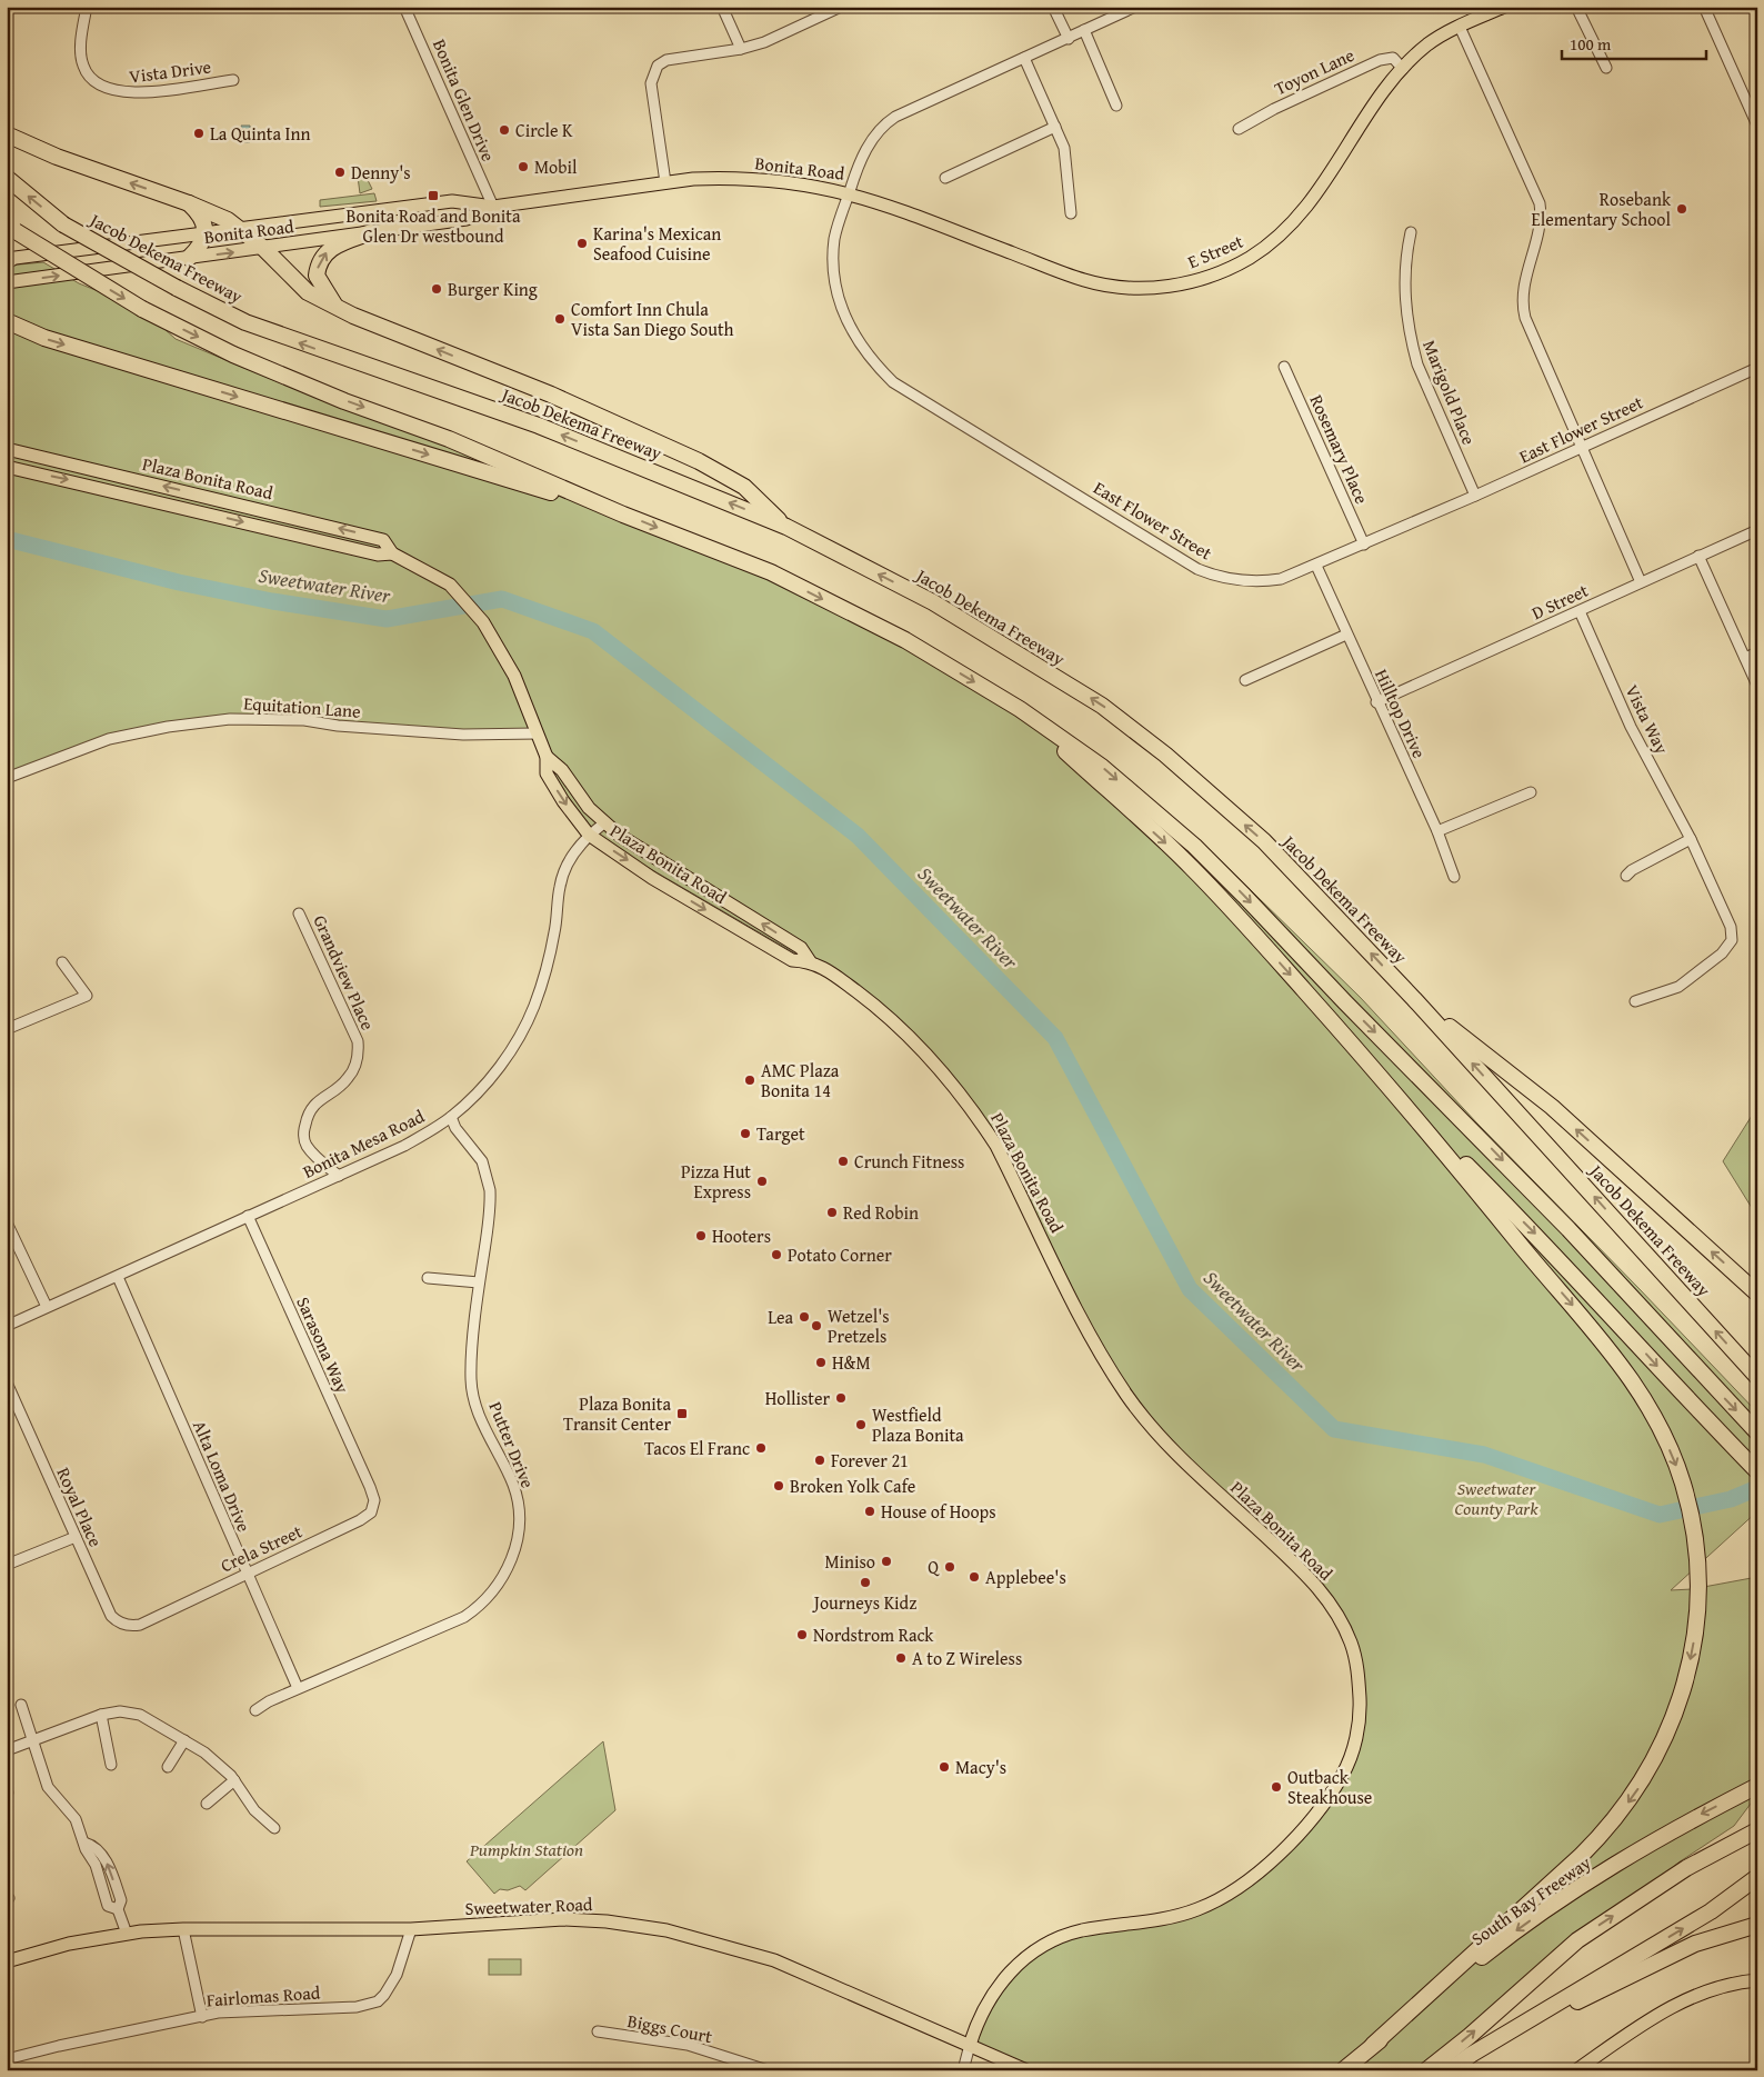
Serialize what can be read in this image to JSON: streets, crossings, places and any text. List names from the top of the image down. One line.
{"streets":{"highway":["Jacob Dekema Freeway","South Bay Freeway"],"main road":["Bonita Road","E Street","Plaza Bonita Road","Sweetwater Road"],"street":["Vista Drive","Toyon Lane","Bonita Glen Drive","Marigold Place","East Flower Street","Rosemary Place","D Street","Equitation Lane","Hilltop Drive","Vista Way","Grandview Place","Bonita Mesa Road","Sarasona Way","Putter Drive","Alta Loma Drive","Royal Place","Crela Street","Fairlomas Road","Biggs Court"]},"crossings":[["Toyon Lane","E Street"],["Bonita Glen Drive","Bonita Road"],["Bonita Road","E Street"],["Bonita Road","East Flower Street"],["E Street","East Flower Street"],["Marigold Place","East Flower Street"],["East Flower Street","Rosemary Place"],["East Flower Street","Hilltop Drive"],["Plaza Bonita Road","Equitation Lane"],["Plaza Bonita Road","Bonita Mesa Road"],["Plaza Bonita Road","Sweetwater Road"],["D Street","Hilltop Drive"],["D Street","Vista Way"],["Grandview Place","Bonita Mesa Road"],["Bonita Mesa Road","Sarasona Way"],["Bonita Mesa Road","Putter Drive"],["Bonita Mesa Road","Alta Loma Drive"],["Sarasona Way","Crela Street"],["Putter Drive","Alta Loma Drive"],["Alta Loma Drive","Crela Street"],["Royal Place","Crela Street"],["Sweetwater Road","Fairlomas Road"]],"water":["Sweetwater River"],"parks":["Sweetwater County Park","Pumpkin Station"],"places":{"other":["Circle K","La Quinta Inn","Mobil","Denny's","Rosebank Elementary School","Karina's Mexican Seafood Cuisine","Burger King","Comfort Inn Chula Vista San Diego South","AMC Plaza Bonita 14","Target","Crunch Fitness","Pizza Hut Express","Red Robin","Hooters","Potato Corner","Lea","Wetzel's Pretzels","H&M","Hollister","Westfield Plaza Bonita","Tacos El Franc","Forever 21","Broken Yolk Cafe","House of Hoops","Miniso","Q","Applebee's","Journeys Kidz","Nordstrom Rack","A to Z Wireless","Macy's","Outback Steakhouse"],"transit":["Bonita Road and Bonita Glen Dr westbound","Plaza Bonita Transit Center"]},"scale_bar":"100 m"}
